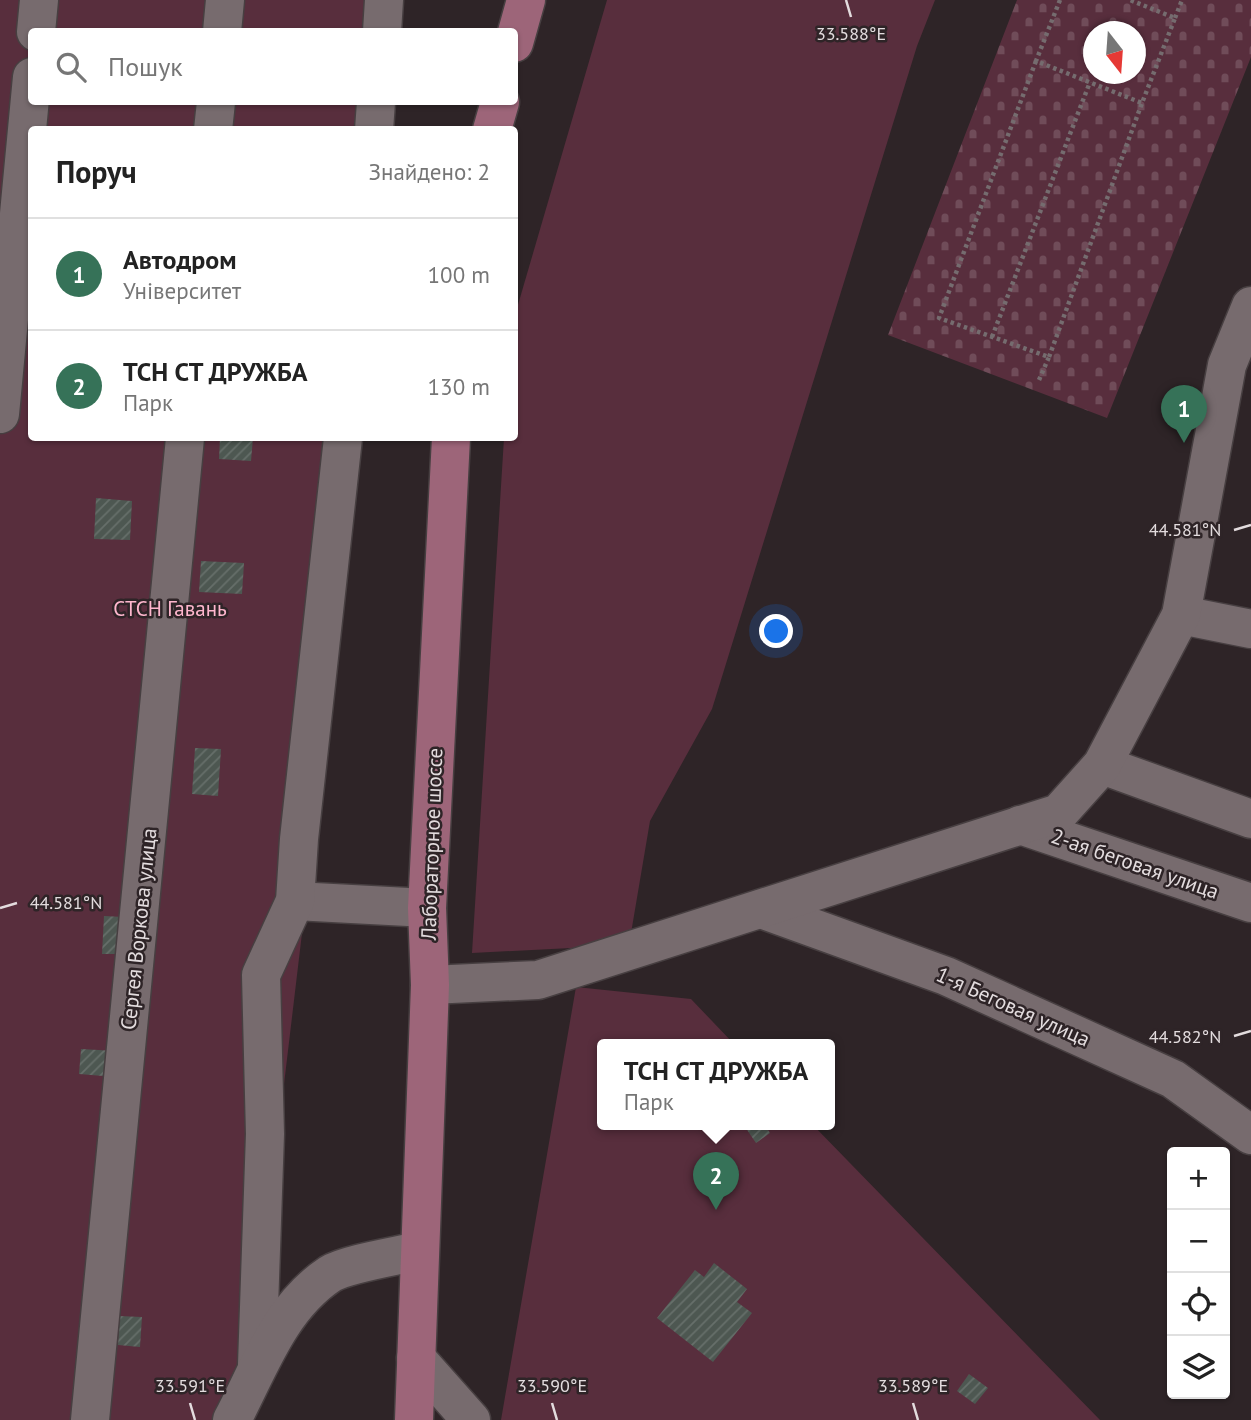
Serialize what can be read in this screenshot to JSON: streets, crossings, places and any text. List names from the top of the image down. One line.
{"streets":{"main road":["Лабораторное шоссе"],"street":["2-ая беговая улица","Сергея Воркова улица","1-я Беговая улица"]},"parks":["СТСН Гавань"],"north":"bottom","page":{"search":"Пошук","heading":["Поруч","Знайдено: 2"],"list":[{"mark":"1","name":"Автодром","note":"Університет","value":"100 m"},{"mark":"2","name":"ТСН СТ ДРУЖБА","note":"Парк","value":"130 m"}],"pins":["1","2"],"popup":["ТСН СТ ДРУЖБА","Парк"],"map_buttons":["+","−"]},"coordinates":["33.588°E","44.581°N","44.582°N","33.591°E","33.590°E","33.589°E"]}
